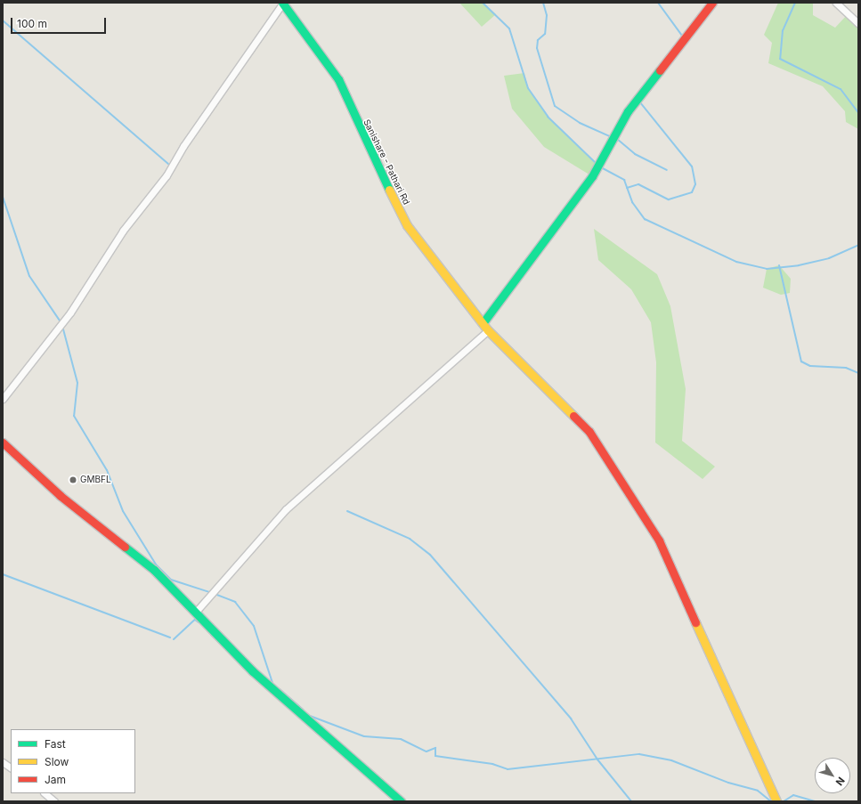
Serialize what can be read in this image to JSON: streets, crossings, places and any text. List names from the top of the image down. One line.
{"streets":{"street":["Sanishare - Pathari Rd"]},"places":["GMBFL"],"legend":["Fast","Slow","Jam"],"scale_bar":"100 m","north":"bottom right"}
